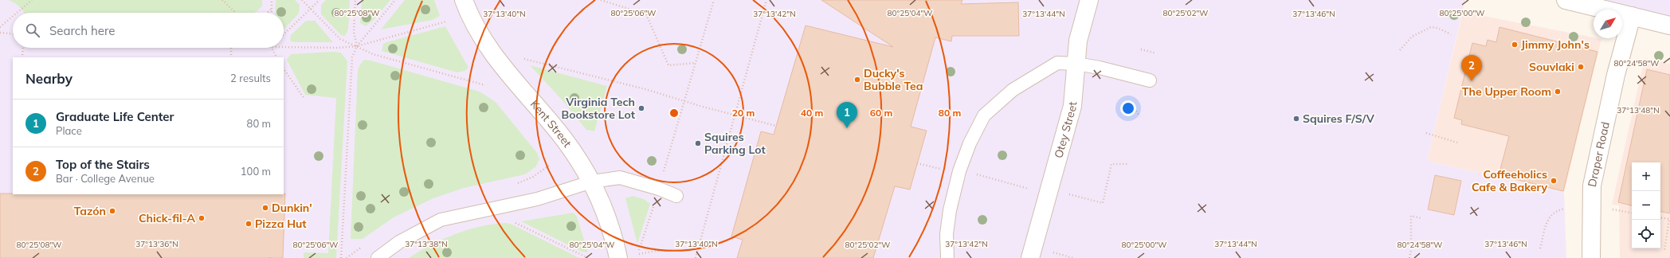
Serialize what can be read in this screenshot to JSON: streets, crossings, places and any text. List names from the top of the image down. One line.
{"streets":{"street":["Kent Street","Otey Street","Draper Road"]},"places":["Jimmy John's","Souvlaki","Ducky's Bubble Tea","The Upper Room","Virginia Tech Bookstore Lot","Squires F/S/V","Squires Parking Lot","Coffeeholics Cafe & Bakery","Dunkin'","Tazón","Chick-fil-A","Pizza Hut"],"north":"top right","page":{"search":"Search here","pins":["2","1"],"heading":["Nearby","2 results"],"list":[{"mark":"1","name":"Graduate Life Center","note":"Place","value":"80 m"},{"mark":"2","name":"Top of the Stairs","note":"Bar · College Avenue","value":"100 m"}],"map_buttons":["+","−"]},"coordinates":["80°25'08\"W","80°25'06\"W","80°25'04\"W","80°25'02\"W","80°25'00\"W","37°13'40\"N","37°13'42\"N","37°13'44\"N","37°13'46\"N","80°24'58\"W","37°13'48\"N","37°13'36\"N","37°13'38\"N"],"rings":["20 m","40 m","60 m","80 m"]}
